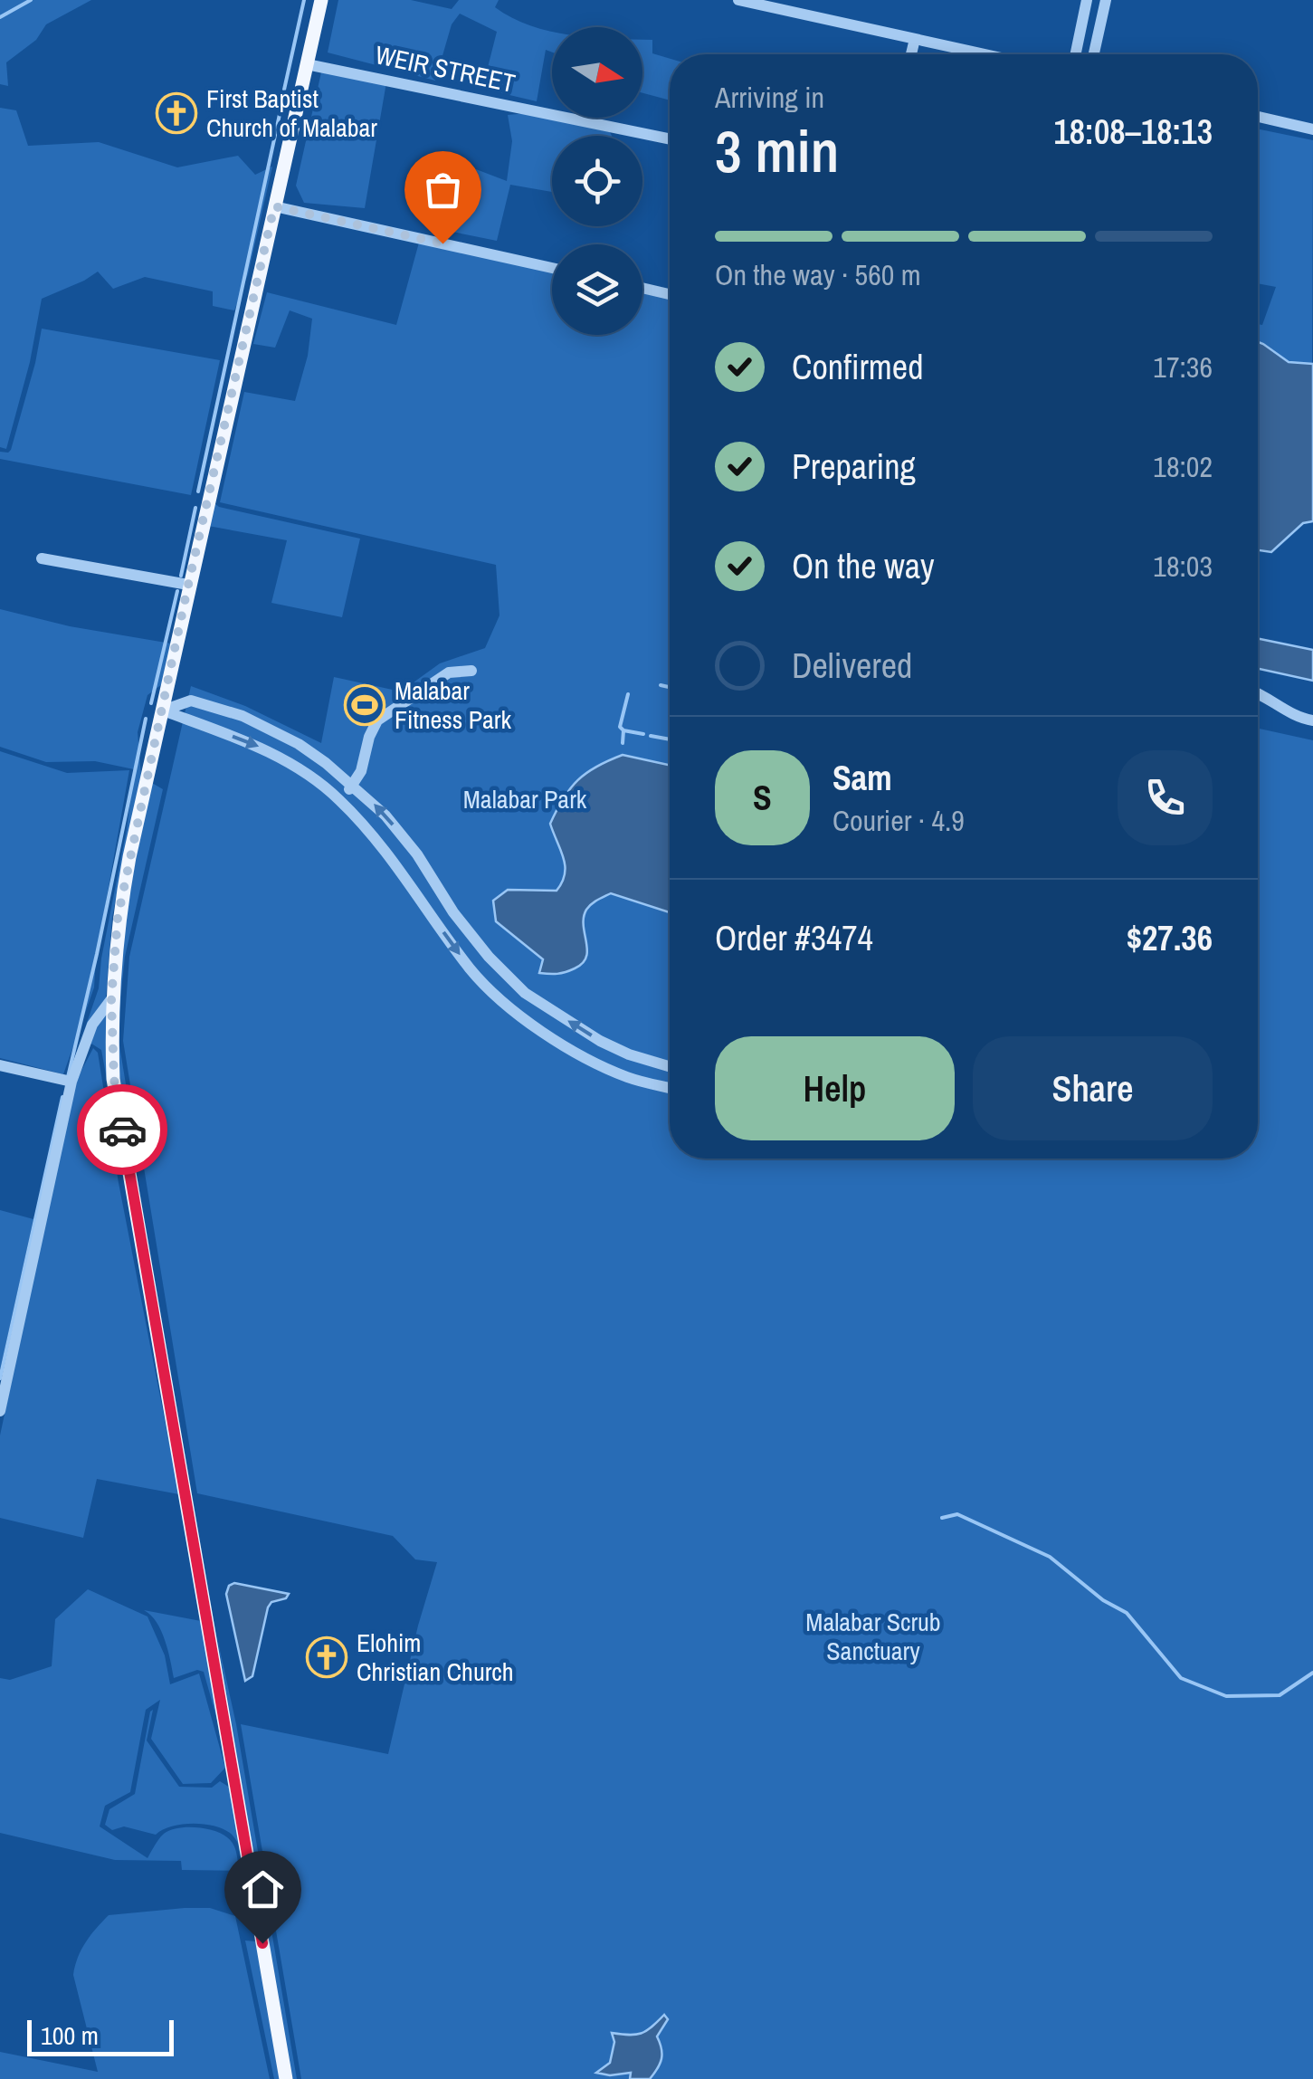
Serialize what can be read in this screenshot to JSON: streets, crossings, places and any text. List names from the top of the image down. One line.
{"streets":{"street":["WEIR STREET"]},"parks":["Malabar Park","Malabar Scrub Sanctuary"],"places":{"church":["First Baptist Church of Malabar","Elohim Christian Church"],"sports":["Malabar Fitness Park"]},"scale_bar":"100 m","north":"right","page":{"heading":["3 min","Arriving in","18:08–18:13"],"panel":["Sam","Courier · 4.9","Order #3474","$27.36"],"bar":"On the way · 560 m","list":[["Confirmed","17:36"],["Preparing","18:02"],["On the way","18:03"],"Delivered"],"round":"S","buttons":["Help","Share"],"scale":"100 m"}}
